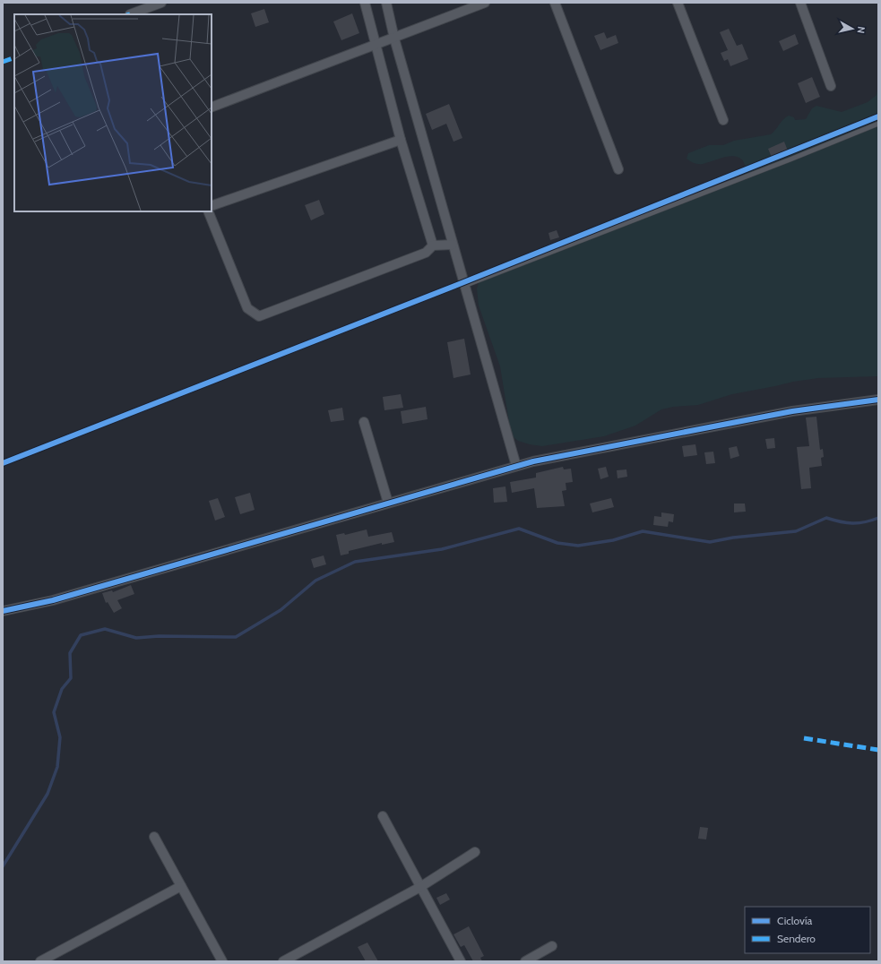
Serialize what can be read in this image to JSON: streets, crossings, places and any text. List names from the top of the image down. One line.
{"legend":["Ciclovía","Sendero"],"north":"right"}
